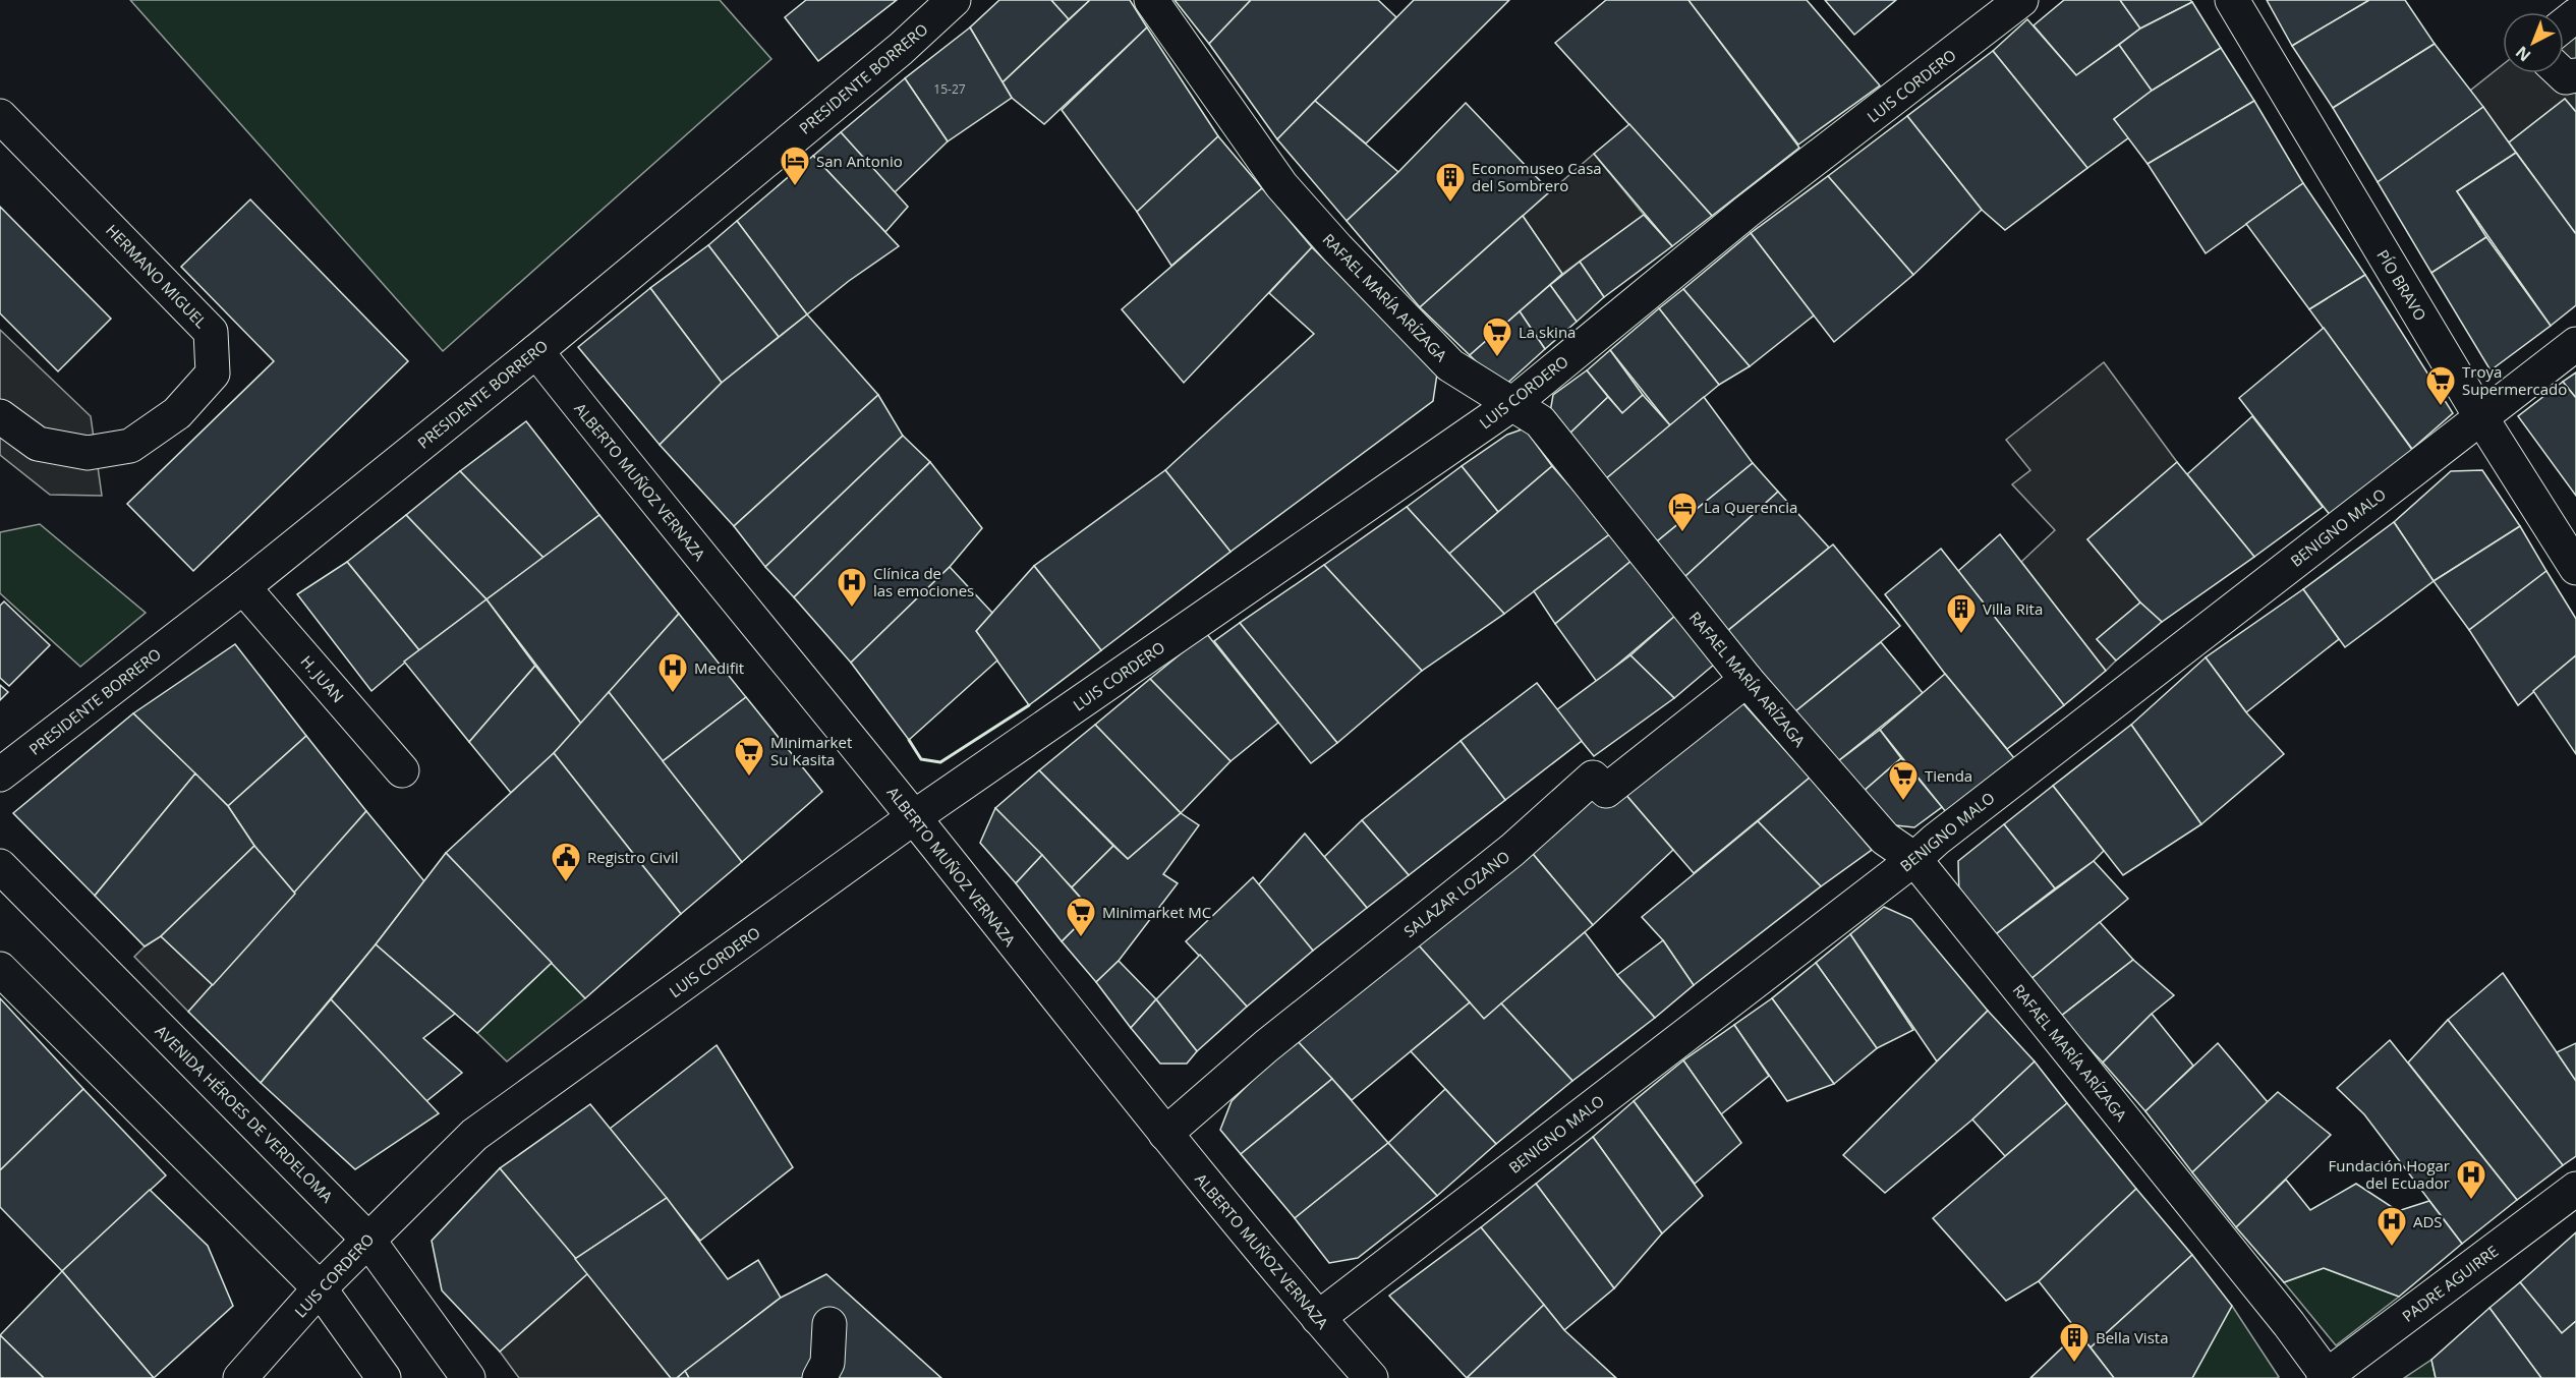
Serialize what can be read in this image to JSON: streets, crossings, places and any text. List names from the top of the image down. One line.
{"streets":{"street":["PRESIDENTE BORRERO","LUIS CORDERO","HERMANO MIGUEL","PÍO BRAVO","RAFAEL MARÍA ARÍZAGA","ALBERTO MUÑOZ VERNAZA","BENIGNO MALO","H. JUAN","SALAZAR LOZANO","AVENIDA HÉROES DE VERDELOMA","PADRE AGUIRRE"]},"crossings":[["PRESIDENTE BORRERO","ALBERTO MUÑOZ VERNAZA"],["PRESIDENTE BORRERO","H. JUAN"],["LUIS CORDERO","RAFAEL MARÍA ARÍZAGA"],["LUIS CORDERO","ALBERTO MUÑOZ VERNAZA"],["LUIS CORDERO","AVENIDA HÉROES DE VERDELOMA"],["PÍO BRAVO","BENIGNO MALO"],["RAFAEL MARÍA ARÍZAGA","BENIGNO MALO"],["RAFAEL MARÍA ARÍZAGA","SALAZAR LOZANO"],["RAFAEL MARÍA ARÍZAGA","PADRE AGUIRRE"],["ALBERTO MUÑOZ VERNAZA","BENIGNO MALO"],["ALBERTO MUÑOZ VERNAZA","SALAZAR LOZANO"]],"places":{"hotel":["San Antonio","La Querencia"],"building":["Economuseo Casa del Sombrero","Villa Rita","Bella Vista"],"supermarket":["La skina","Troya Supermercado","Minimarket Su Kasita","Tienda","Minimarket MC"],"hospital":["Clínica de las emociones","Medifit","Fundación Hogar del Ecuador","ADS"],"public building":["Registro Civil"]},"house_numbers":["15-27"],"north":"bottom left"}
